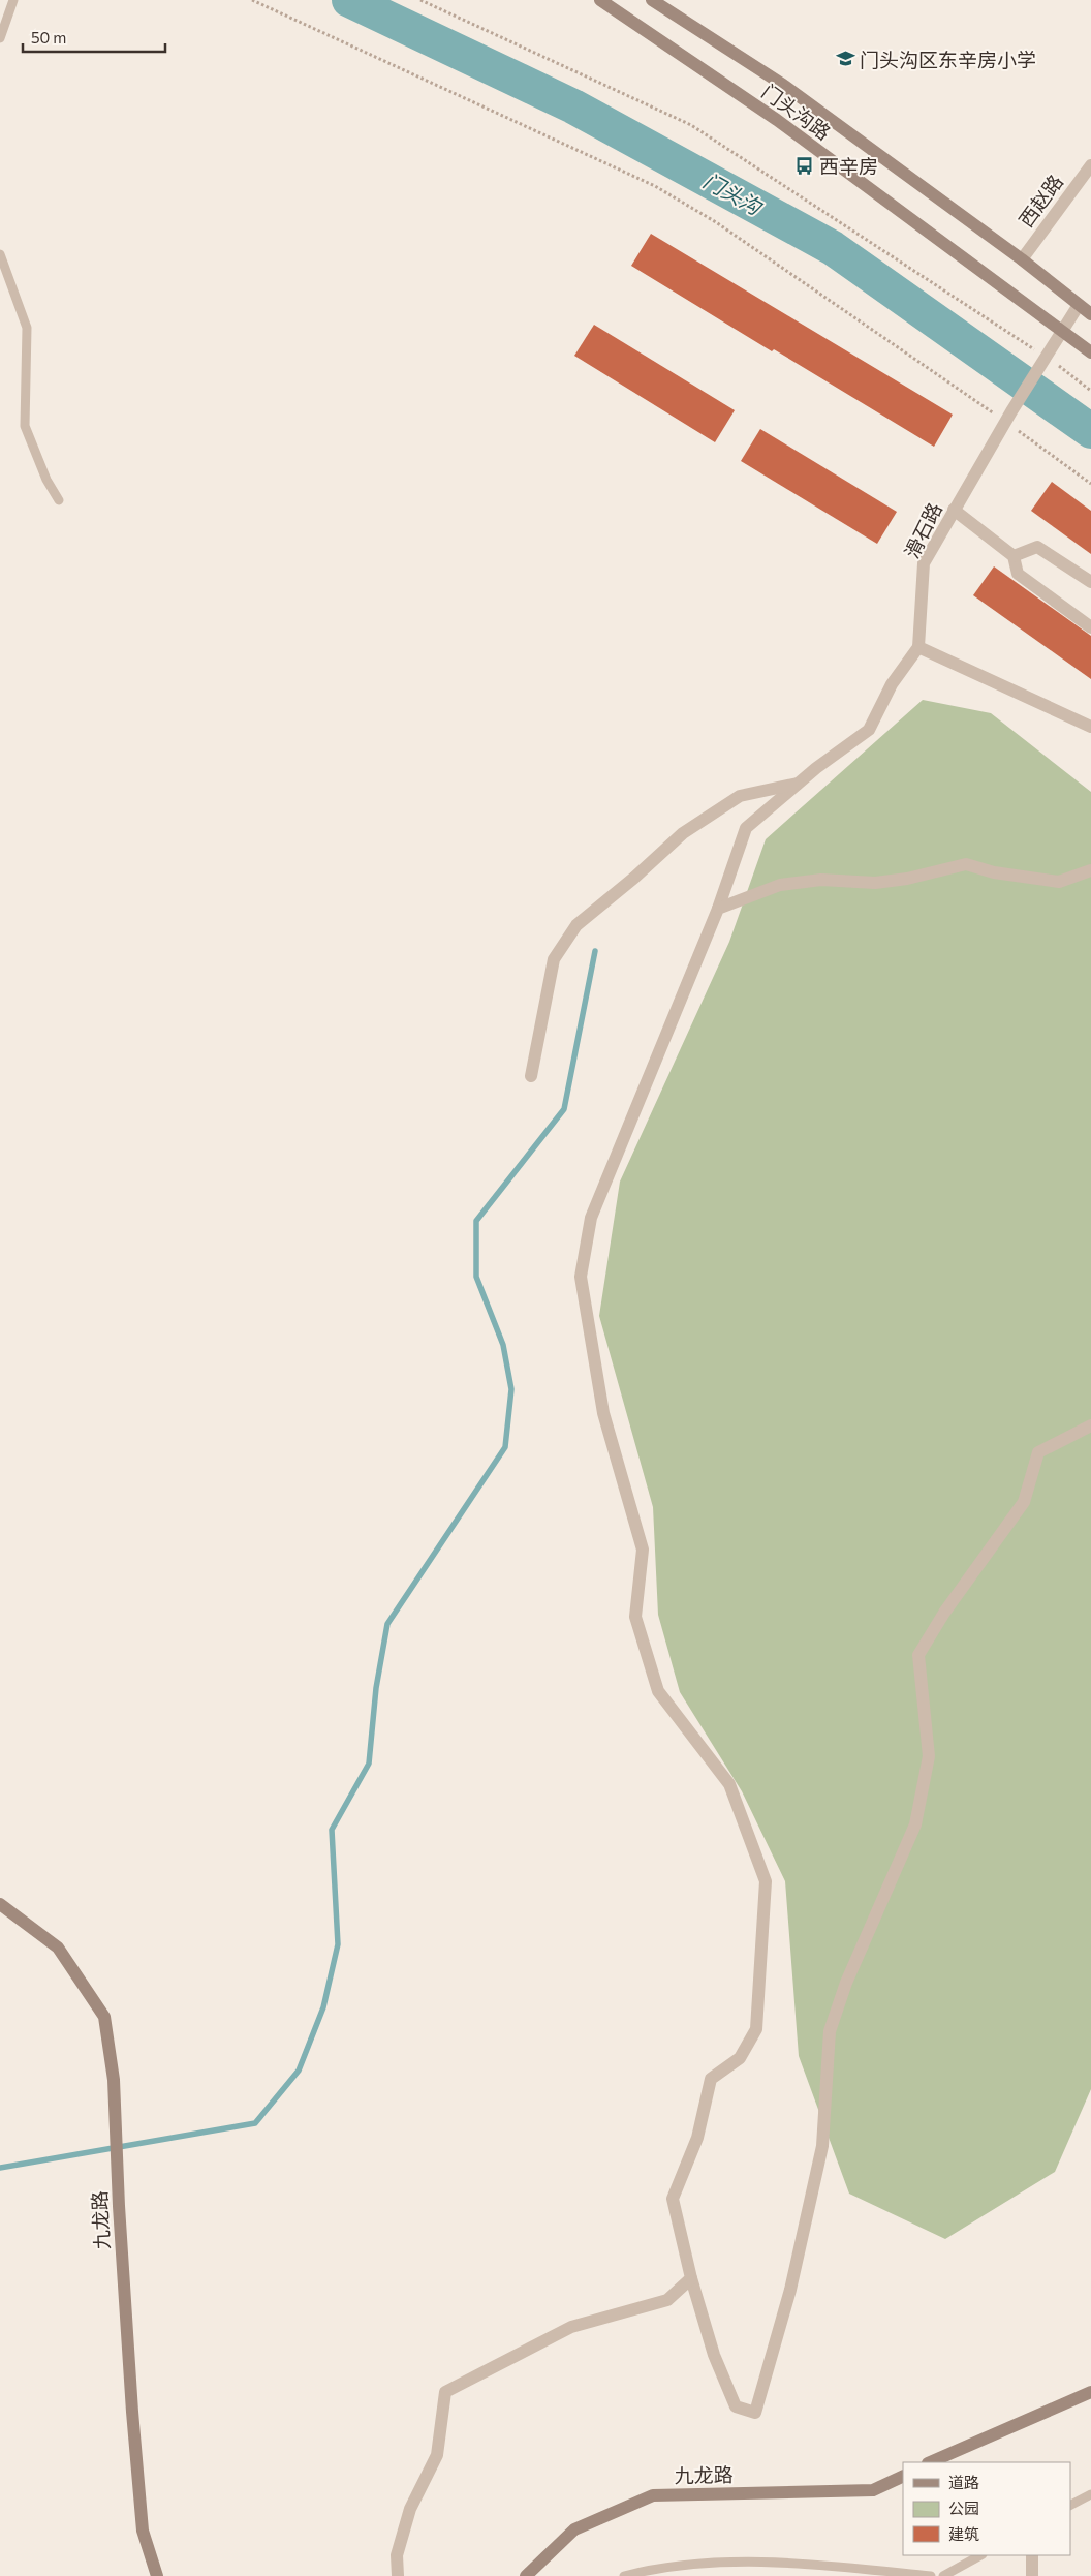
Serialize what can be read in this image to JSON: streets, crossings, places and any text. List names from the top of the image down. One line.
{"streets":{"main road":["门头沟路","九龙路"],"street":["西赵路","滑石路"]},"crossings":[["门头沟路","西赵路"],["门头沟路","滑石路"]],"water":["门头沟"],"places":{"school or university":["门头沟区东辛房小学"],"bus stop":["西辛房"]},"legend":["道路","公园","建筑"],"scale_bar":"50 m"}
